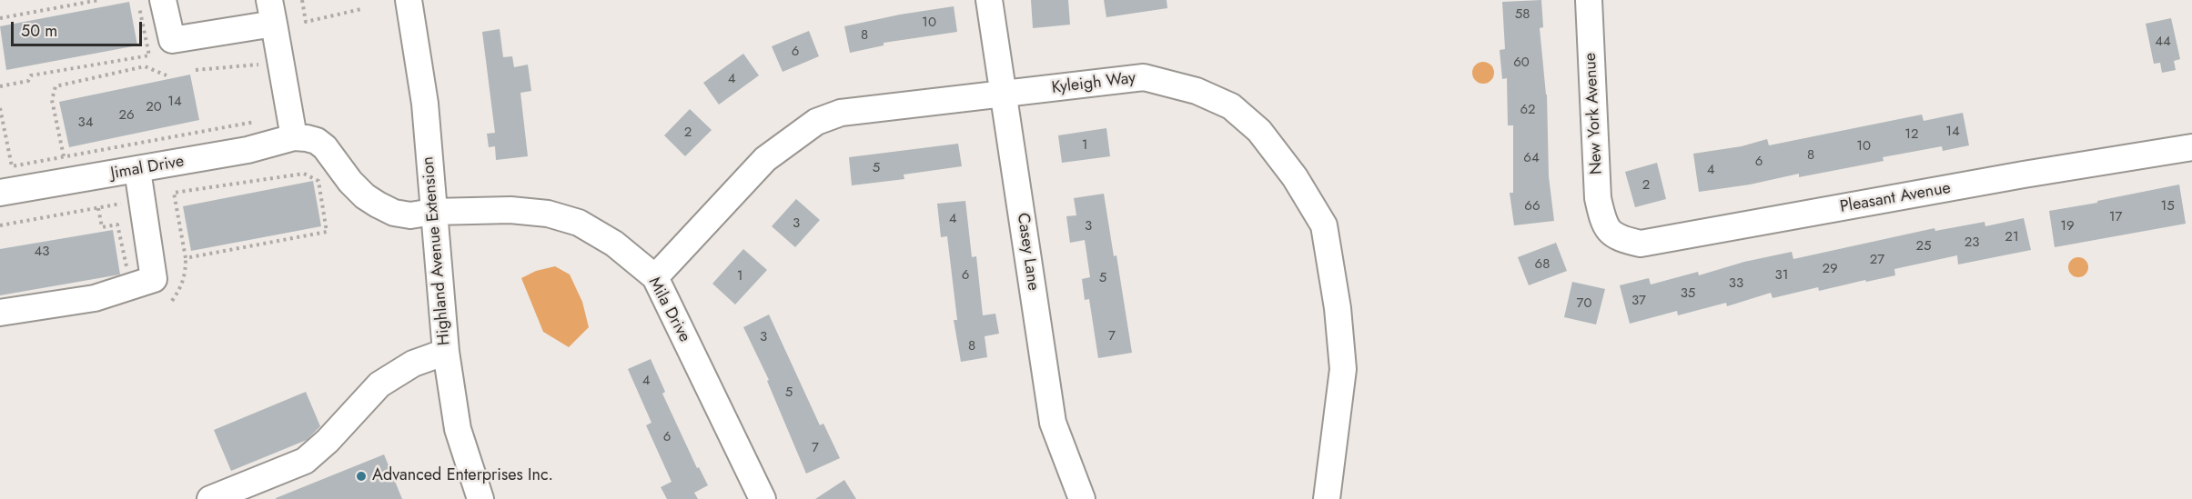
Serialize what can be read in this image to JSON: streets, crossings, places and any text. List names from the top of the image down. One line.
{"streets":{"street":["Kyleigh Way","New York Avenue","Jimal Drive","Pleasant Avenue","Highland Avenue Extension","Casey Lane","Mila Drive"]},"crossings":[["Kyleigh Way","Casey Lane"],["Kyleigh Way","Mila Drive"],["New York Avenue","Pleasant Avenue"],["Jimal Drive","Highland Avenue Extension"],["Jimal Drive","Mila Drive"],["Highland Avenue Extension","Mila Drive"]],"places":["Advanced Enterprises Inc."],"house_numbers":["58","10","8","44","6","60","4","14","20","62","26","34","14","2","12","1","10","8","64","6","5","4","2","66","15","17","4","3","3","19","21","23","25","43","27","68","29","6","31","1","5","33","35","37","70","7","3","8","4","5","6","7"],"scale_bar":"50 m"}
